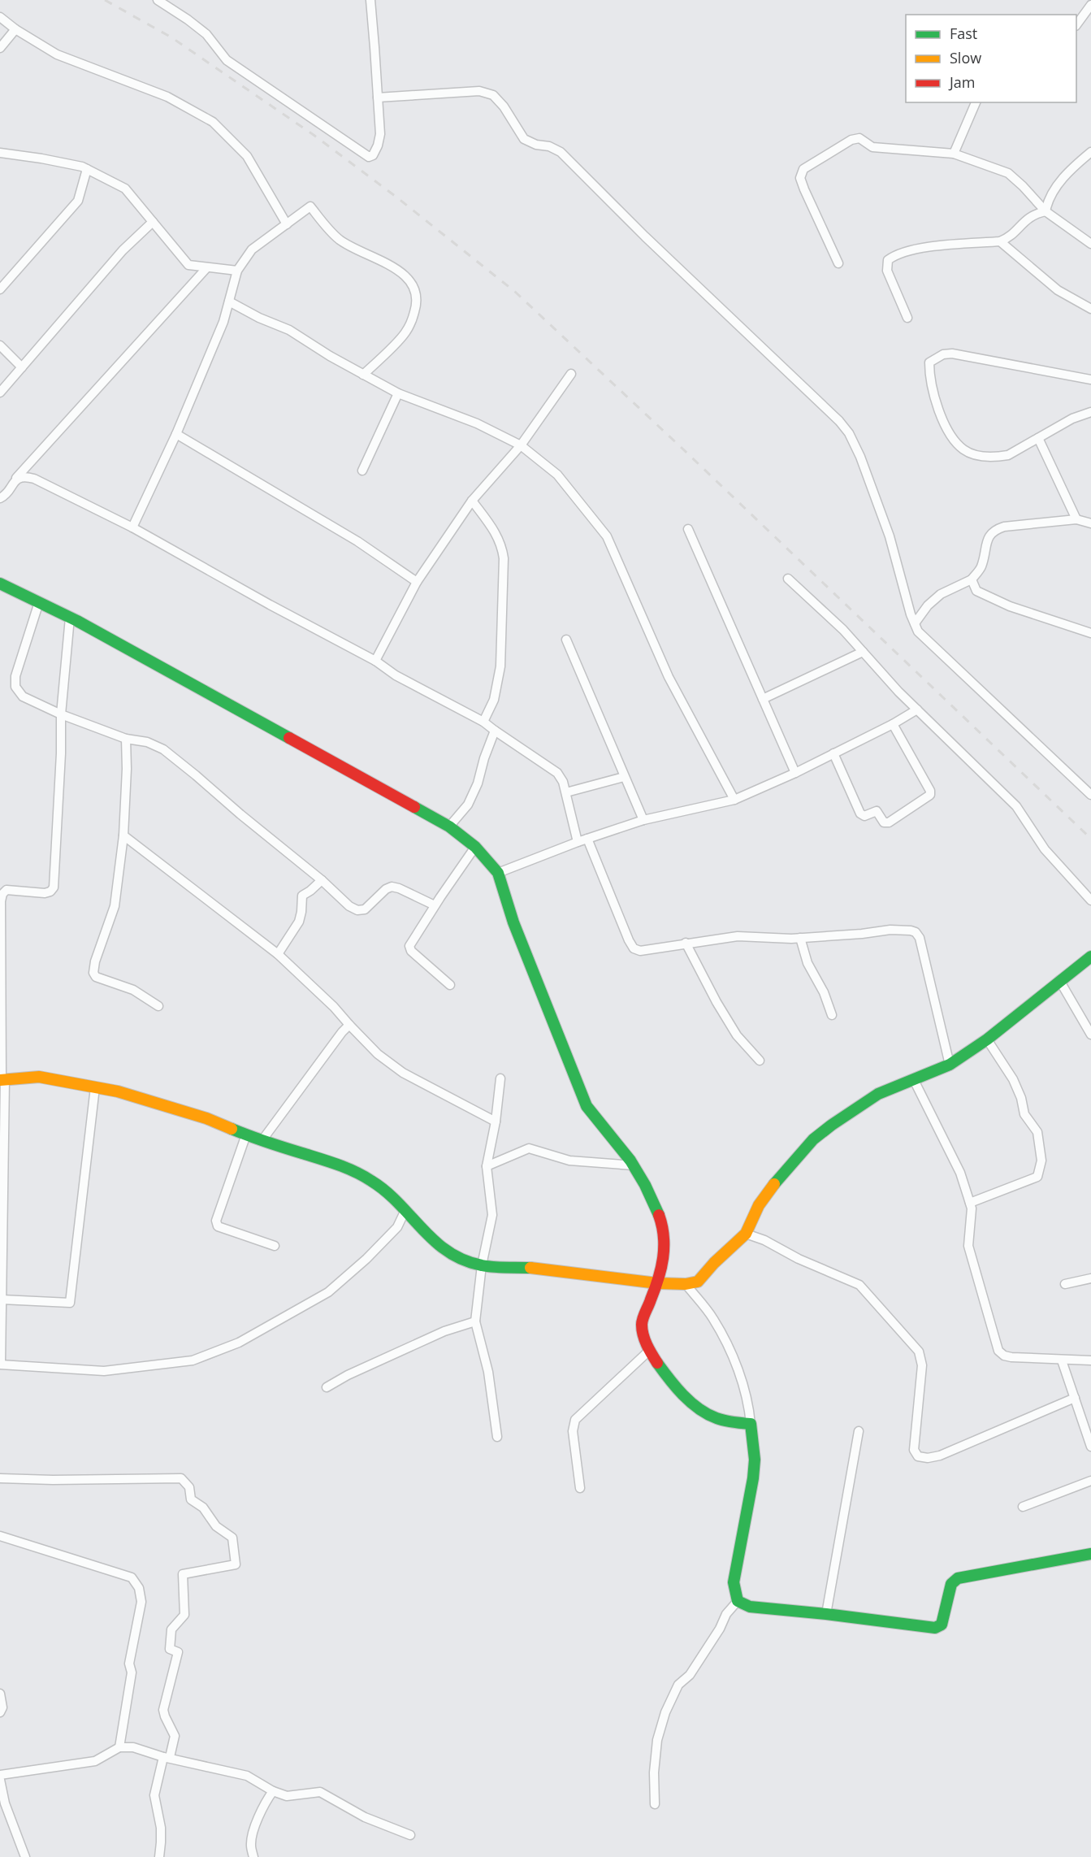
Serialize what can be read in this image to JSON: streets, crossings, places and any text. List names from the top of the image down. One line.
{"legend":["Fast","Slow","Jam"]}
